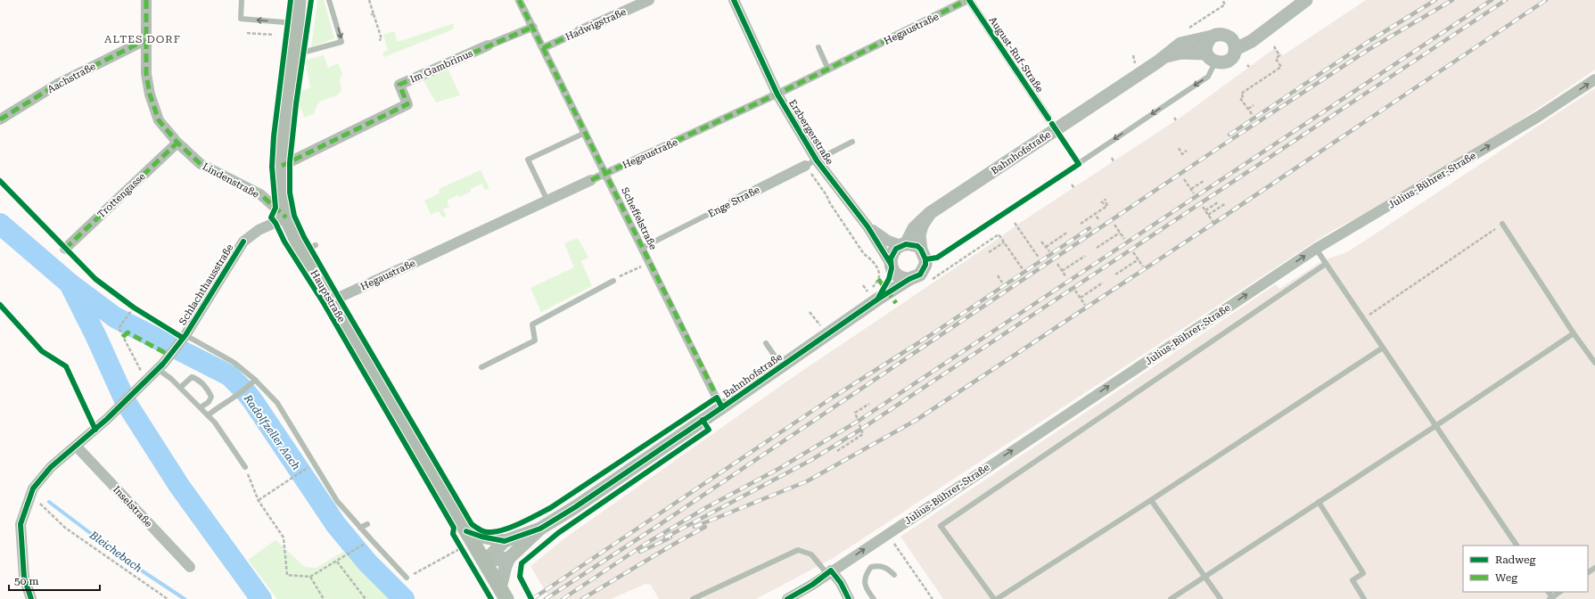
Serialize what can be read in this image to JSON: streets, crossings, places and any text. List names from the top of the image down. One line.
{"streets":{"main road":["Hauptstraße"],"street":["Hadwigstraße","Hegaustraße","August-Ruf-Straße","Im Gambrinus","Aachstraße","Erzbergerstraße","Bahnhofstraße","Lindenstraße","Julius-Bührer-Straße","Trottengasse","Enge Straße","Scheffelstraße","Schlachthausstraße","Inselstraße"]},"crossings":[["Hadwigstraße","Scheffelstraße"],["Hegaustraße","August-Ruf-Straße"],["Hegaustraße","Erzbergerstraße"],["Hegaustraße","Scheffelstraße"],["Hegaustraße","Hauptstraße"],["Im Gambrinus","Scheffelstraße"],["Im Gambrinus","Hauptstraße"],["Aachstraße","Lindenstraße"],["Erzbergerstraße","Bahnhofstraße"],["Erzbergerstraße","Enge Straße"],["Bahnhofstraße","Scheffelstraße"],["Bahnhofstraße","Hauptstraße"],["Lindenstraße","Trottengasse"],["Lindenstraße","Schlachthausstraße"],["Lindenstraße","Hauptstraße"],["Enge Straße","Scheffelstraße"],["Schlachthausstraße","Hauptstraße"],["Schlachthausstraße","Inselstraße"]],"one_way":["Julius-Bührer-Straße"],"districts":["ALTES DORF"],"water":["Radolfzeller Aach","Bleichebach"],"legend":["Radweg","Weg"],"scale_bar":"50 m"}
